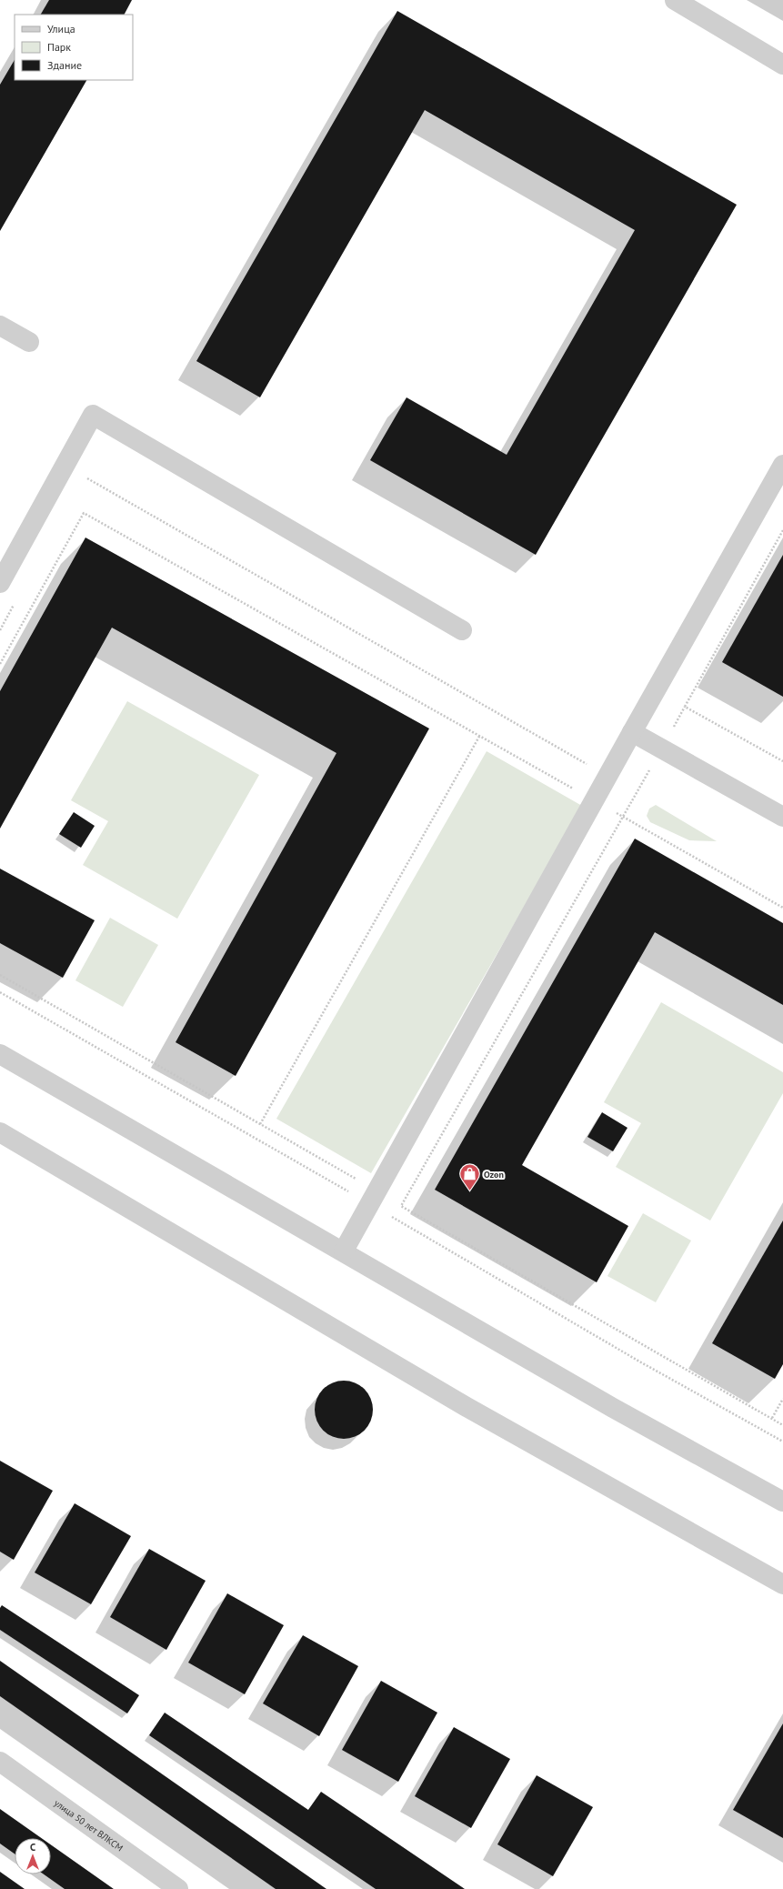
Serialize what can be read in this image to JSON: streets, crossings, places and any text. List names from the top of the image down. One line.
{"streets":{"street":["улица 50 лет ВЛКСМ"]},"places":{"shop":["Ozon"]},"legend":["Улица","Парк","Здание"],"north":"top"}
